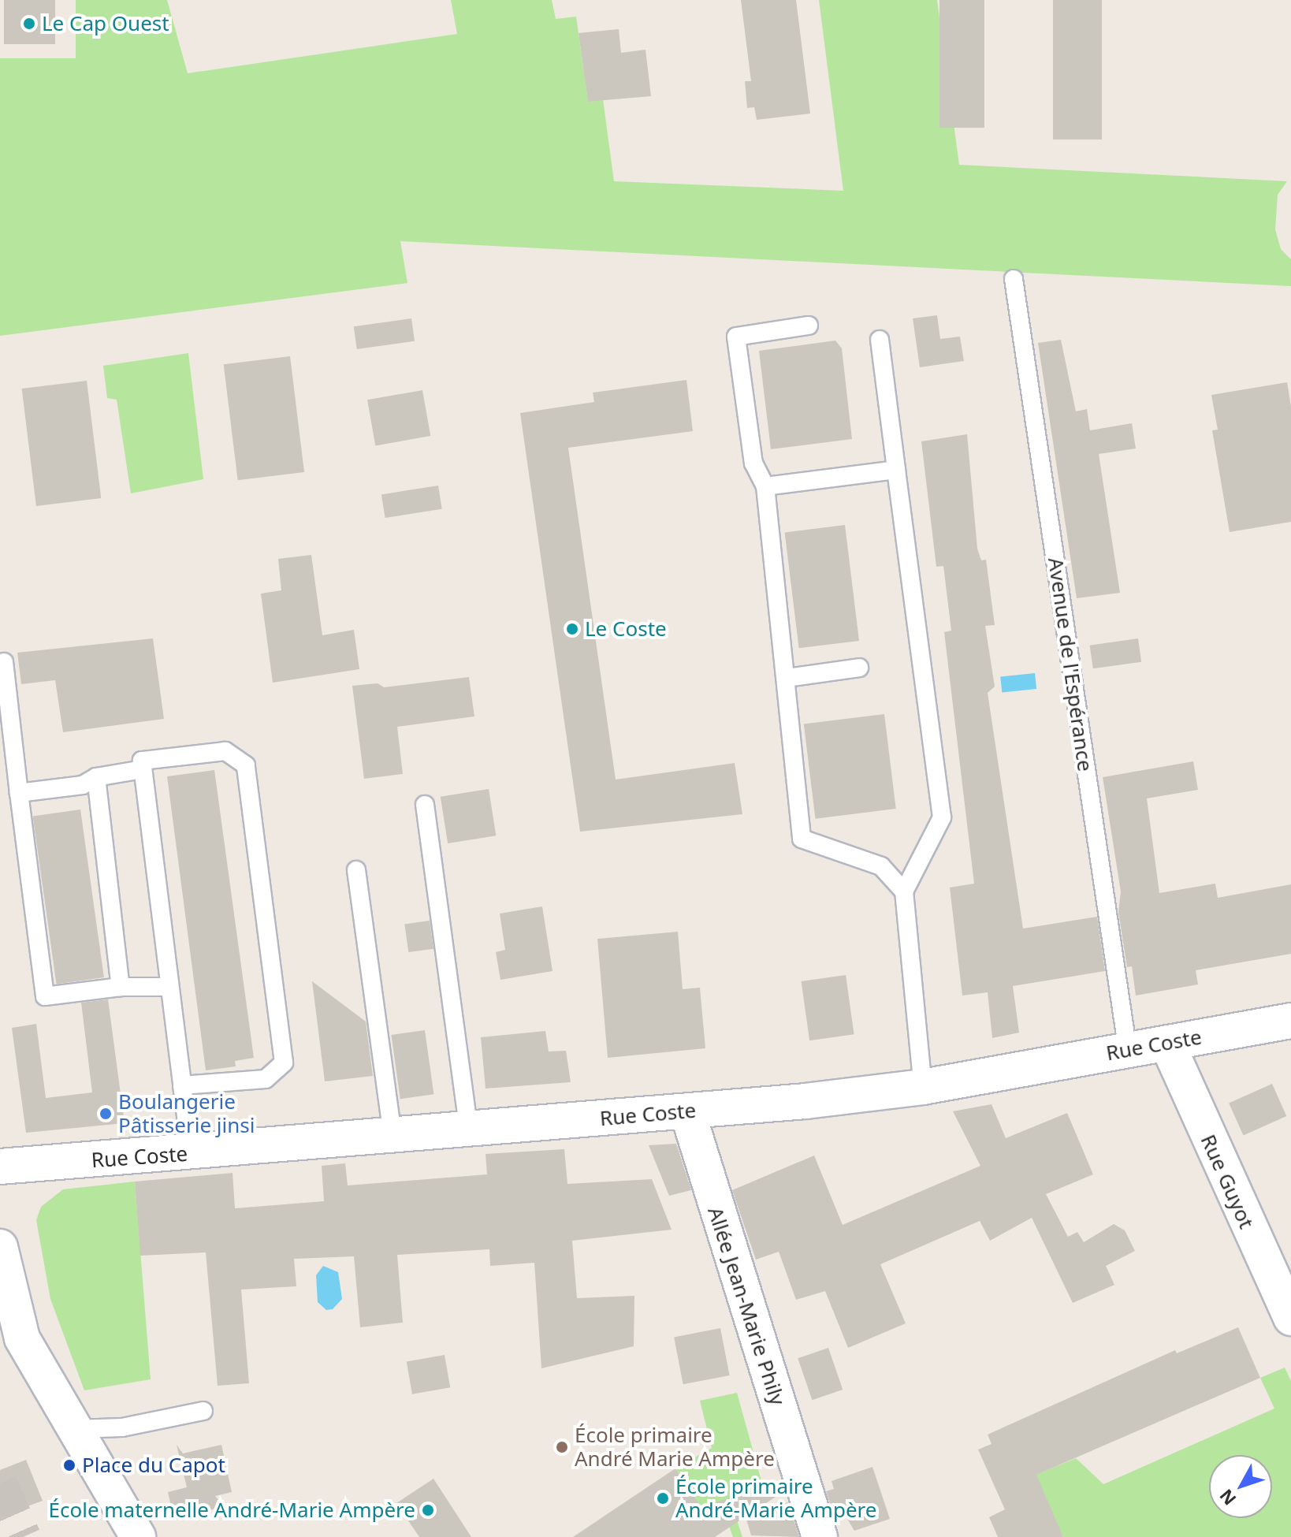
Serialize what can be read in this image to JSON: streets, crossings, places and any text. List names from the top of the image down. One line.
{"streets":{"main road":["Rue Coste","Rue Guyot","Allée Jean-Marie Phily"],"lane":["Avenue de l'Espérance"]},"crossings":[["Avenue de l'Espérance","Rue Coste"],["Rue Coste","Rue Guyot"],["Rue Coste","Allée Jean-Marie Phily"]],"places":["Le Cap Ouest","Le Coste","Boulangerie Pâtisserie jinsi","École primaire André Marie Ampère","Place du Capot","École primaire André-Marie Ampère","École maternelle André-Marie Ampère"],"north":"bottom left"}
